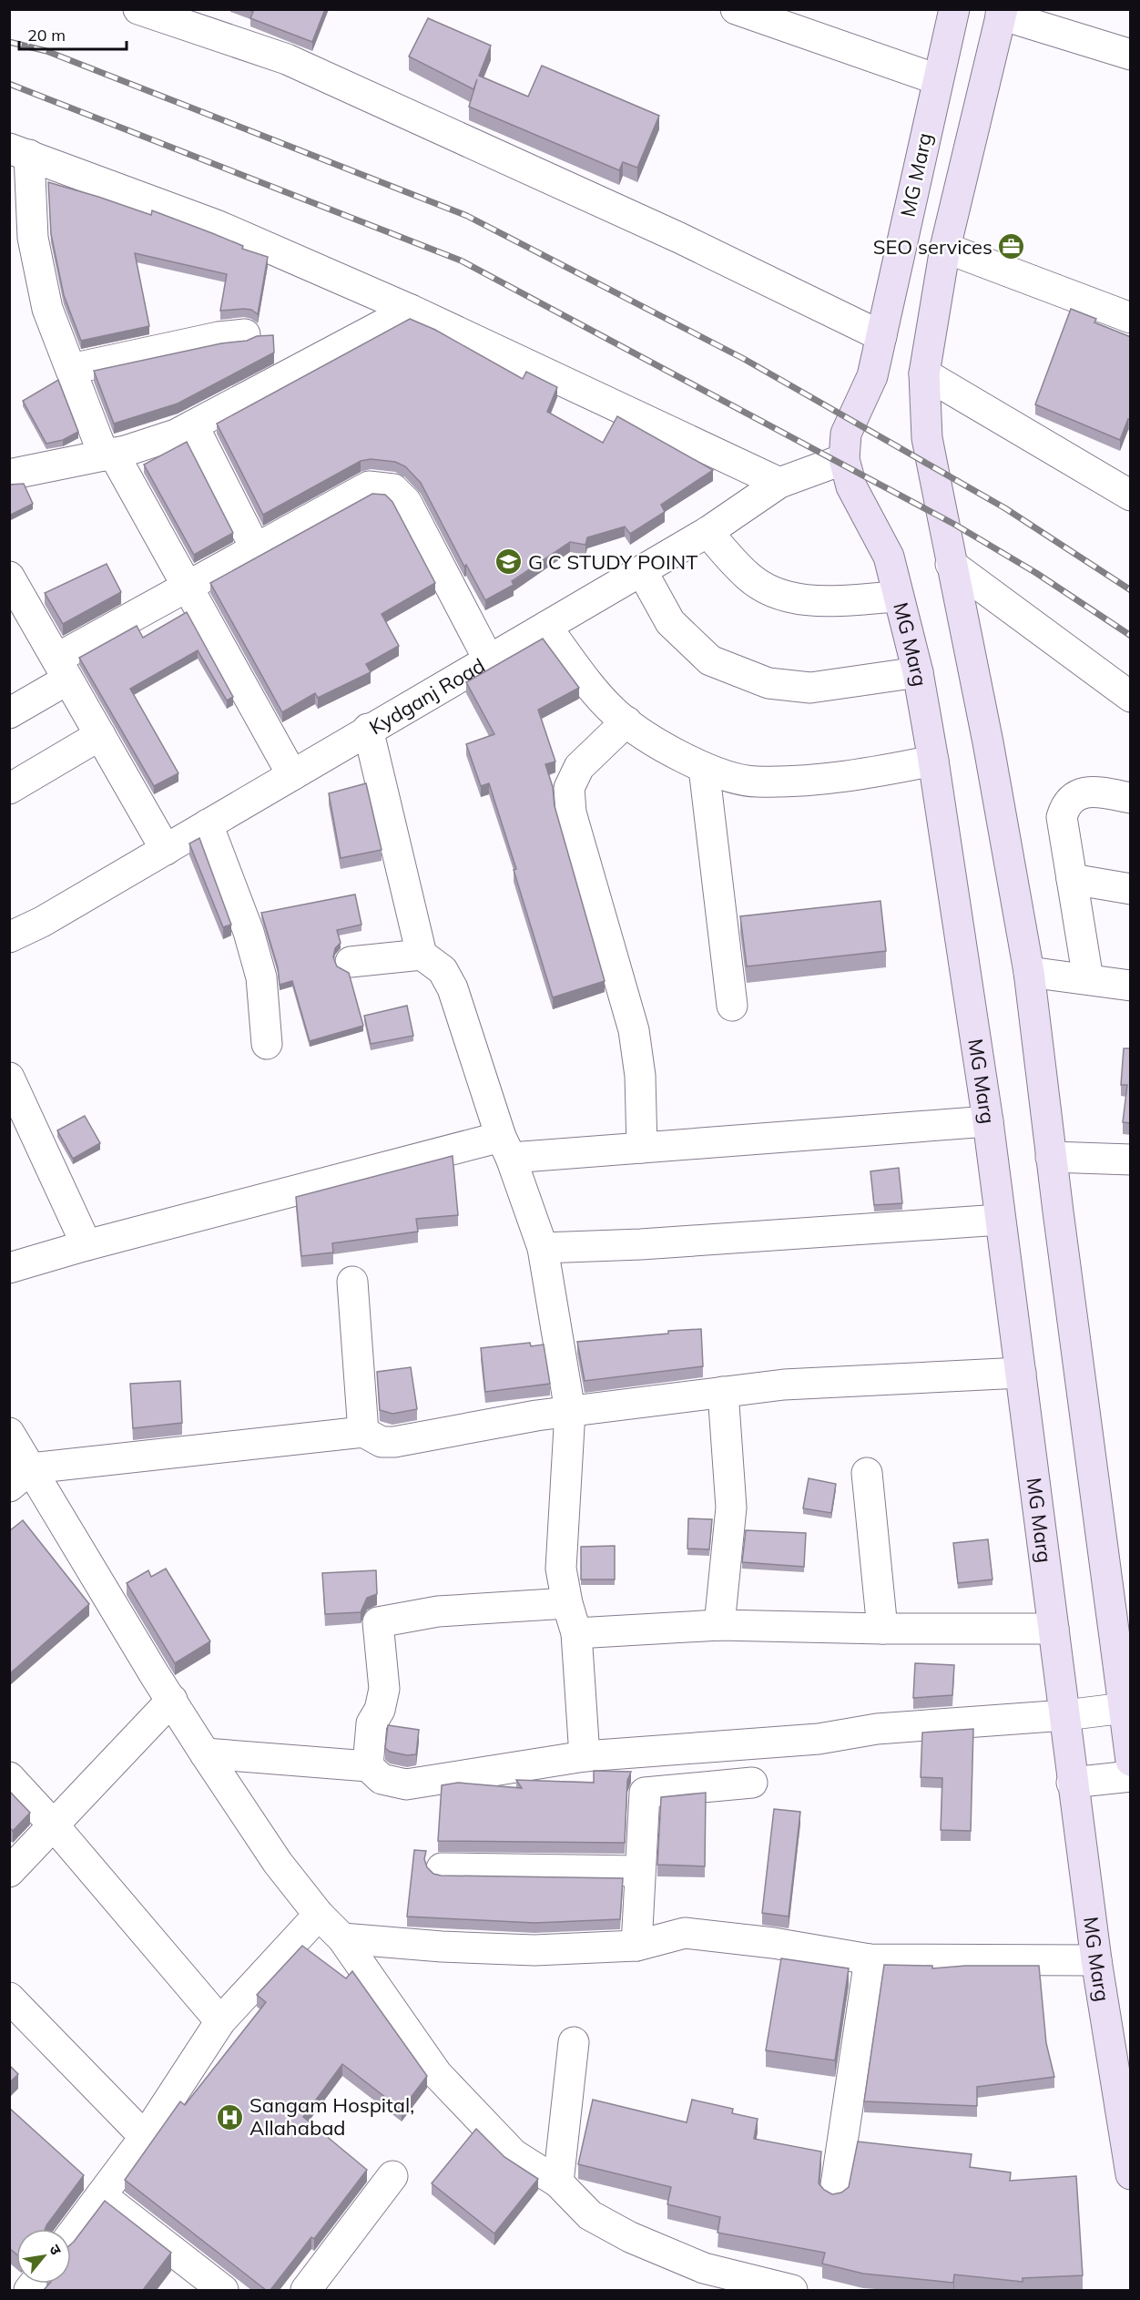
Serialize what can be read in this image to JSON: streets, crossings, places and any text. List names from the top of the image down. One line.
{"streets":{"main road":["MG Marg"],"street":["Kydganj Road"]},"crossings":[["MG Marg","Kydganj Road"]],"places":{"office":["SEO services"],"school or university":["G C STUDY POINT"],"hospital":["Sangam Hospital, Allahabad"]},"scale_bar":"20 m","north":"top right"}
